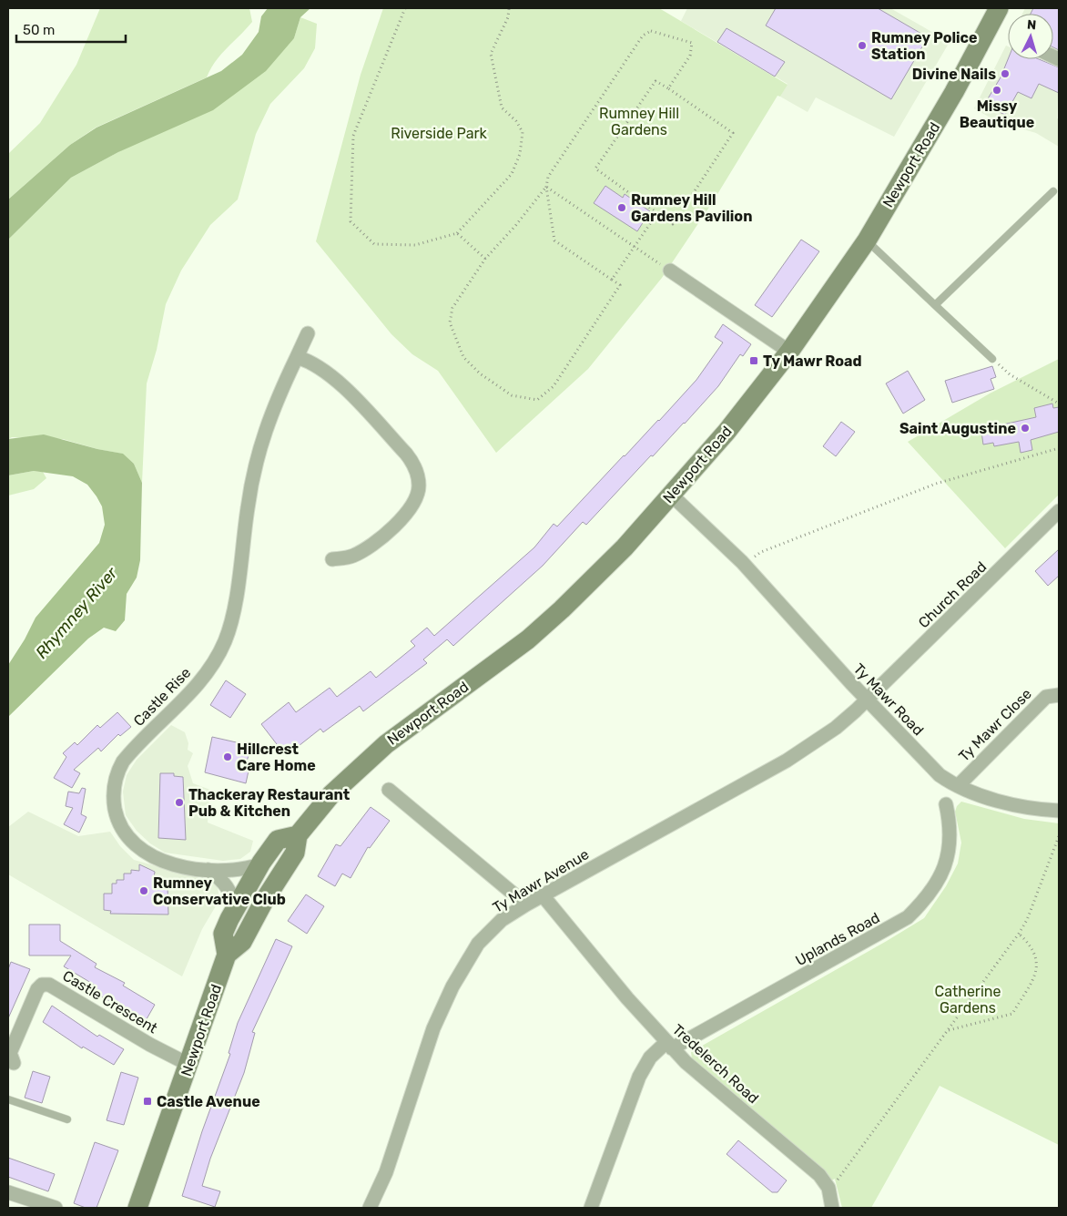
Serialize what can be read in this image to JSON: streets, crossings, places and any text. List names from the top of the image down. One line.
{"streets":{"main road":["Newport Road"],"street":["Church Road","Castle Rise","Ty Mawr Road","Ty Mawr Close","Ty Mawr Avenue","Uplands Road","Castle Crescent","Tredelerch Road"]},"crossings":[["Newport Road","Castle Rise"],["Newport Road","Ty Mawr Road"],["Newport Road","Castle Crescent"],["Church Road","Ty Mawr Road"],["Church Road","Ty Mawr Avenue"],["Ty Mawr Road","Ty Mawr Close"],["Ty Mawr Road","Ty Mawr Avenue"],["Ty Mawr Avenue","Tredelerch Road"],["Uplands Road","Tredelerch Road"]],"water":["Rhymney River"],"parks":["Rumney Hill Gardens","Riverside Park","Catherine Gardens"],"places":{"other":["Rumney Police Station","Divine Nails","Missy Beautique","Rumney Hill Gardens Pavilion","Saint Augustine","Hillcrest Care Home","Thackeray Restaurant Pub & Kitchen","Rumney Conservative Club"],"transit":["Ty Mawr Road","Castle Avenue"]},"scale_bar":"50 m","north":"top"}
